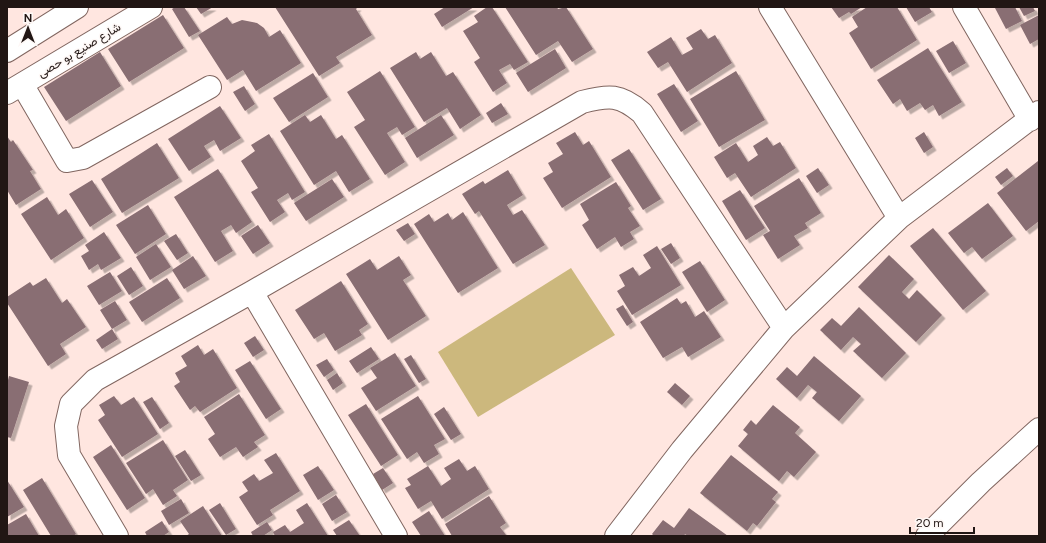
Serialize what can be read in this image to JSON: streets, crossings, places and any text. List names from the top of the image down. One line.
{"streets":{"street":["شارع صنيع بو حصى"]},"scale_bar":"20 m","north":"top"}
